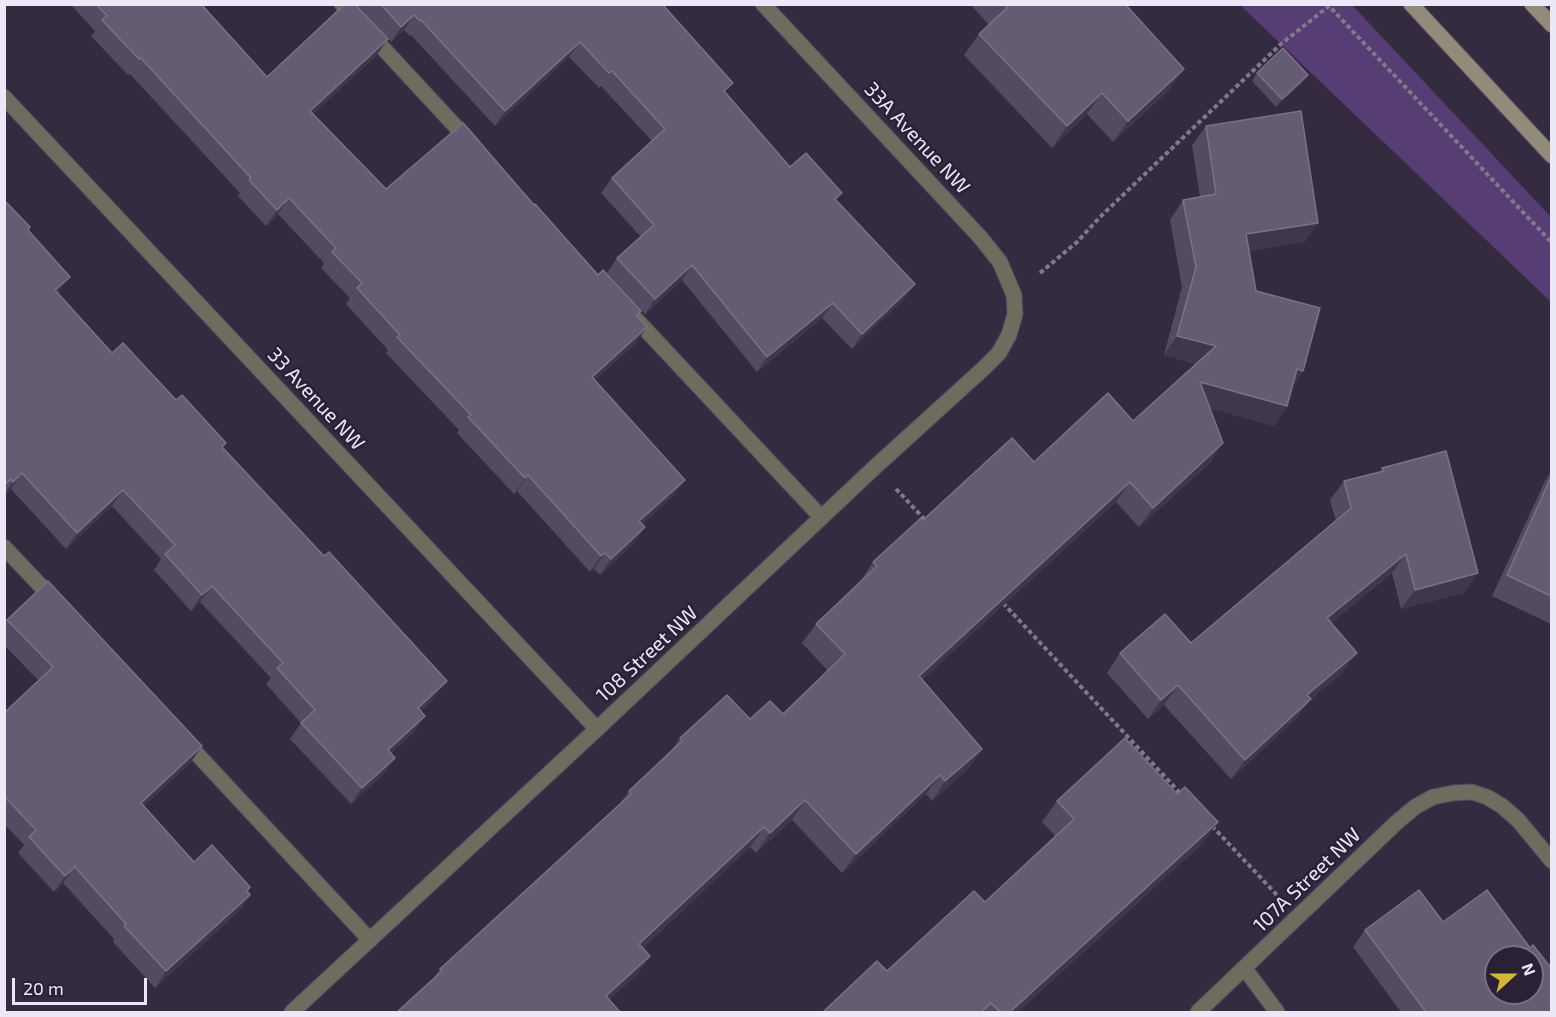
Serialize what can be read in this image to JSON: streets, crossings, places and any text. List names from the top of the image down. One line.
{"streets":{"street":["33A Avenue NW","33 Avenue NW","108 Street NW","107A Street NW"]},"crossings":[["33A Avenue NW","108 Street NW"],["33 Avenue NW","108 Street NW"]],"scale_bar":"20 m","north":"right"}
